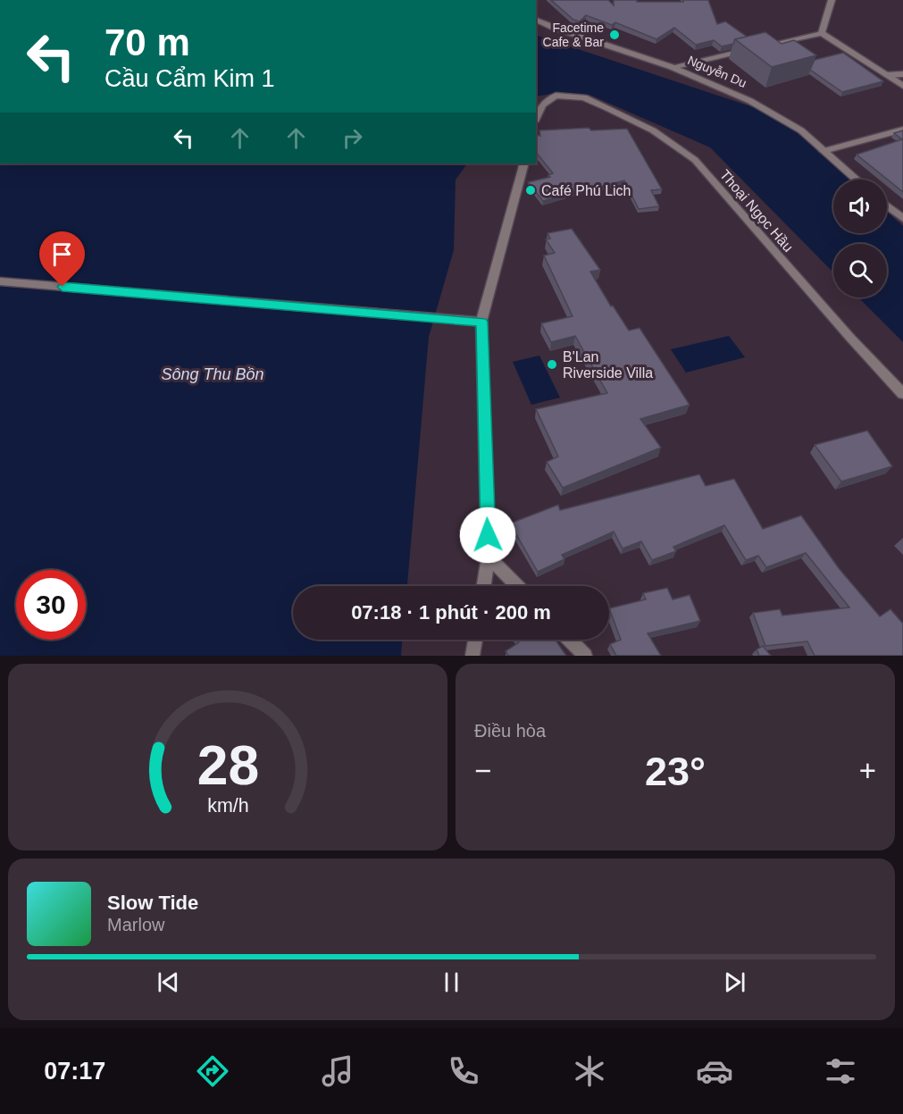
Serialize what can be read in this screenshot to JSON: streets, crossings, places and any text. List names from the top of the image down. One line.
{"streets":{"street":["Nguyễn Du","Thoại Ngọc Hầu"]},"water":["Sông Thu Bồn"],"places":["Facetime Cafe & Bar","Café Phú Lich","B'Lan Riverside Villa"],"page":{"turn":["70 m","Cầu Cẩm Kim 1"],"limit":"30","trip":"07:18 · 1 phút · 200 m","tile":"Điều hòa","heat":["−","23°","+"],"song":["Slow Tide","Marlow"],"tabs":"07:17","gauge":["28","km/h"]}}
